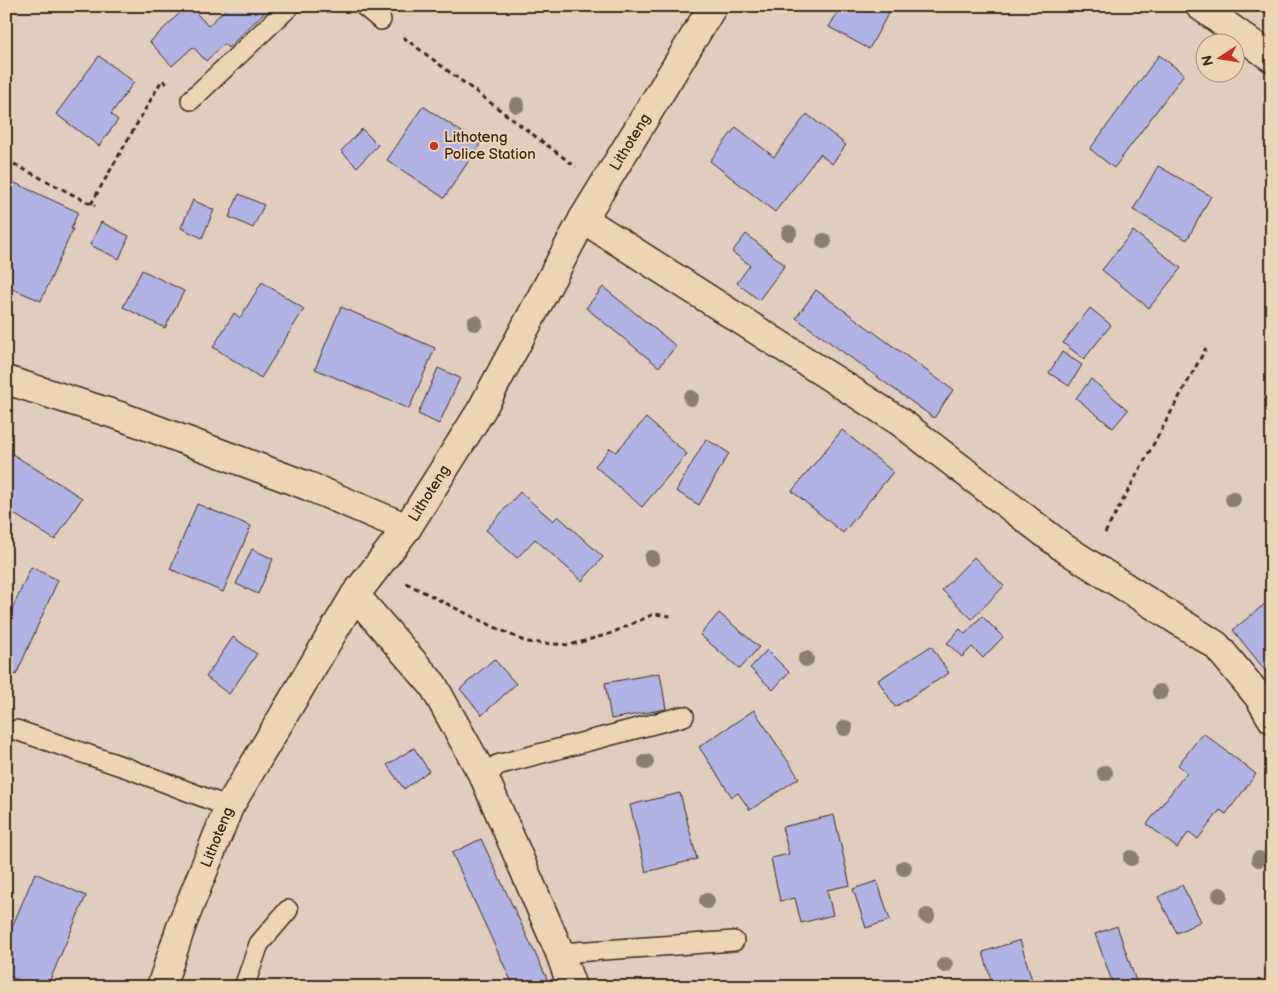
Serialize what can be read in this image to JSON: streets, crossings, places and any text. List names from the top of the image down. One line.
{"streets":{"street":["Lithoteng"]},"places":["Lithoteng Police Station"],"north":"left"}
